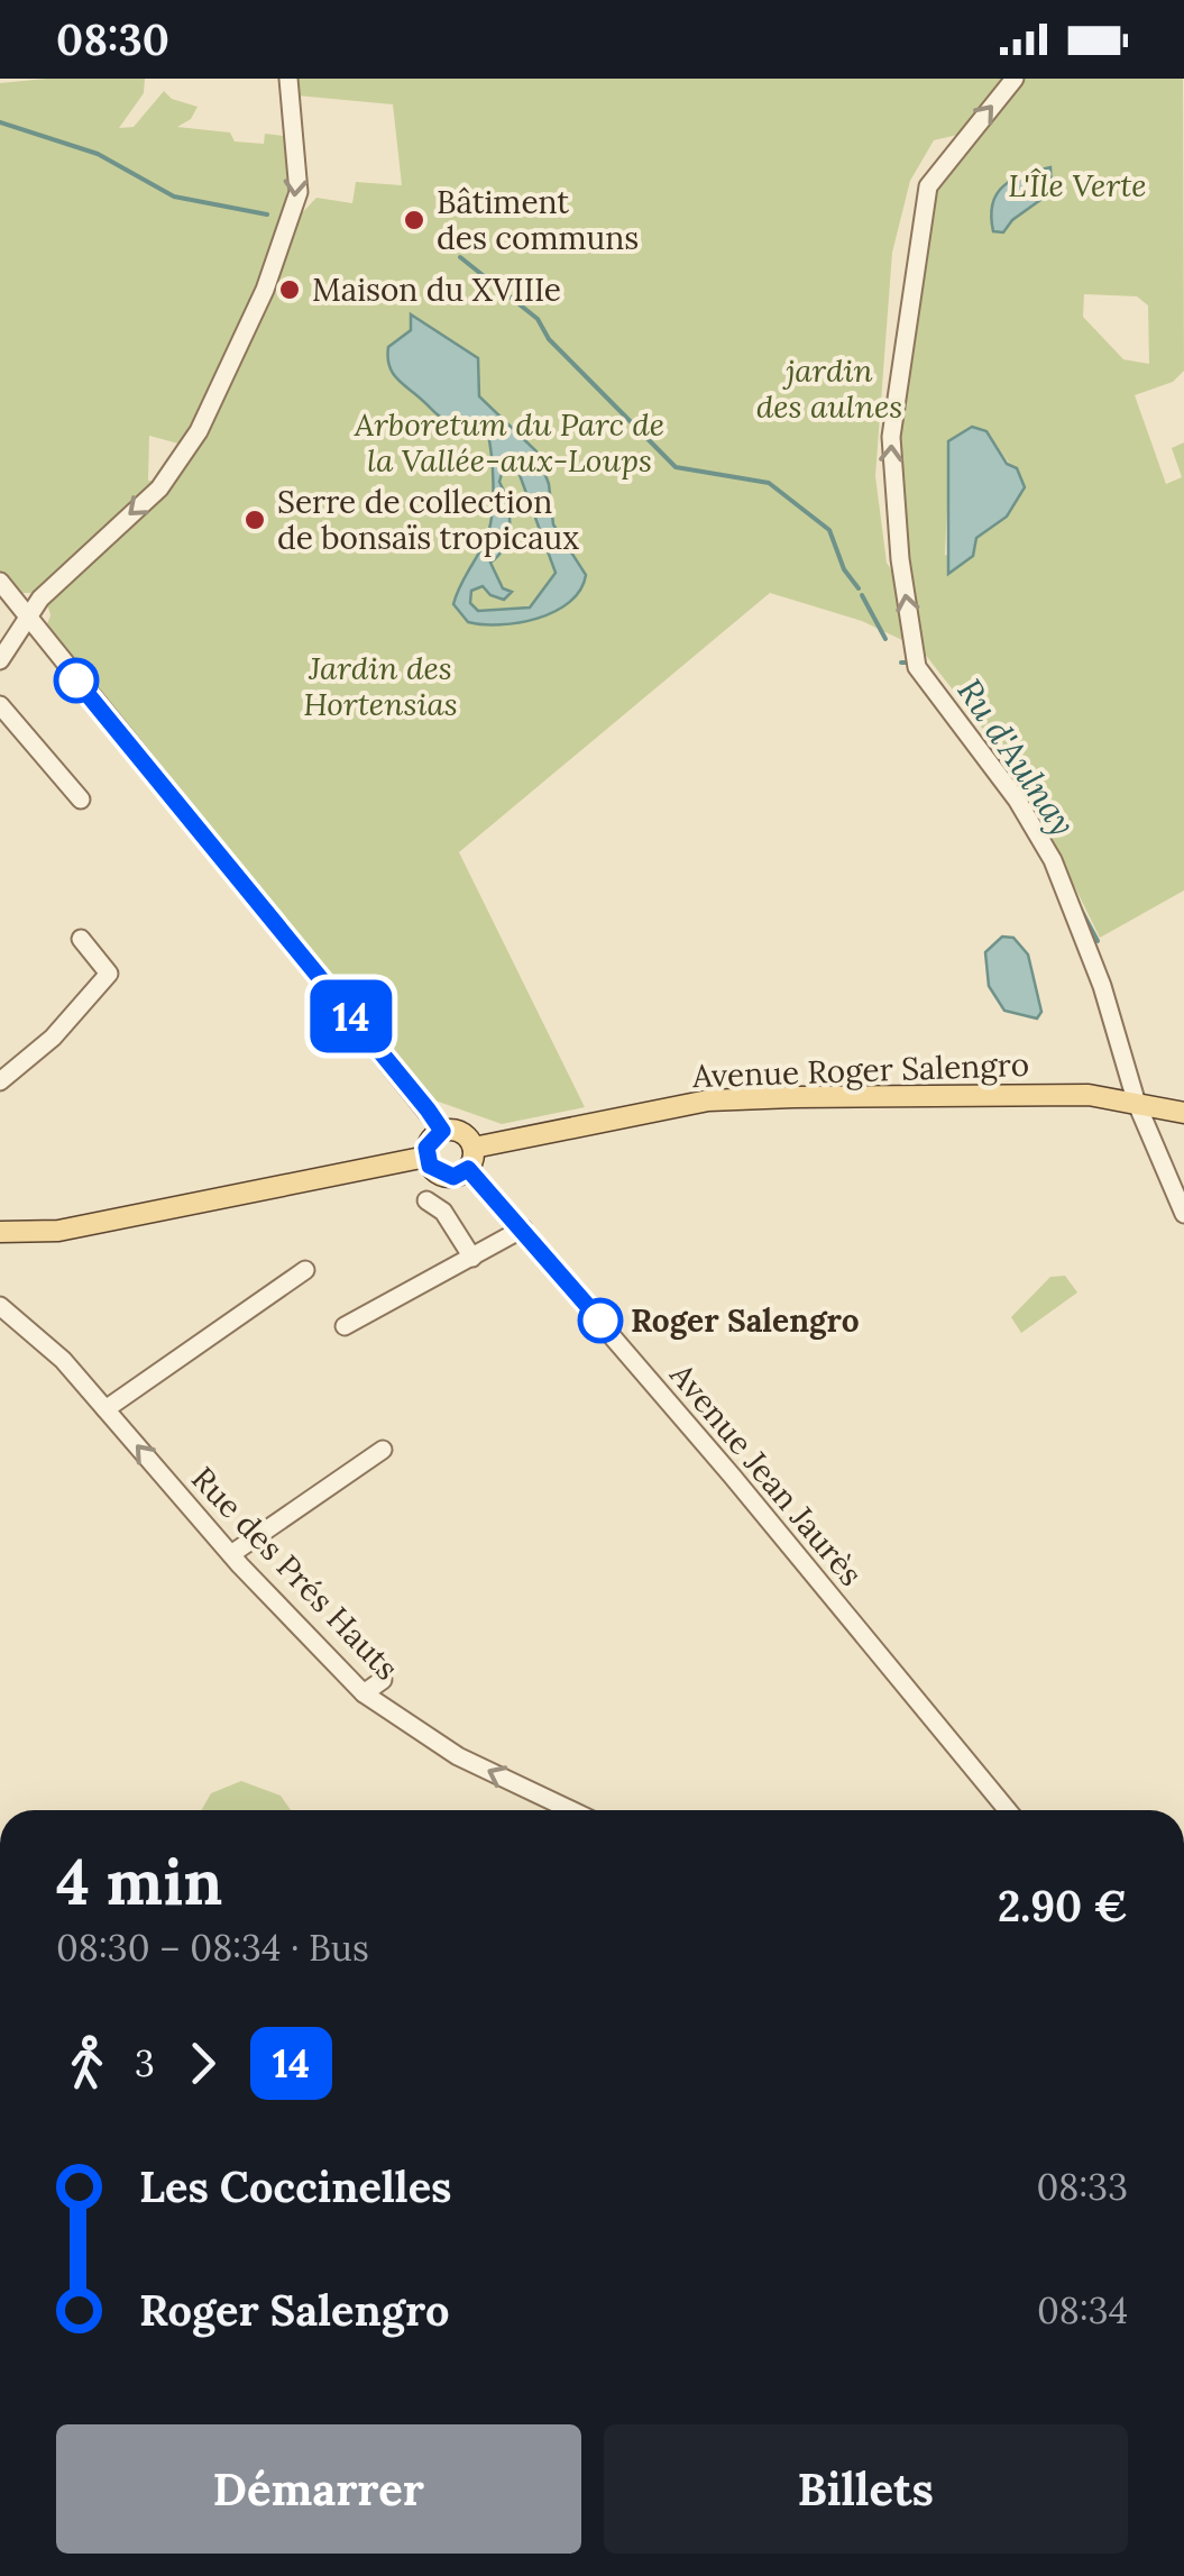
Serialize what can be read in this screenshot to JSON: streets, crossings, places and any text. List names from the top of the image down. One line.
{"streets":{"main road":["Avenue Roger Salengro"],"street":["Avenue Jean Jaurès","Rue des Prés Hauts"]},"crossings":[["Avenue Roger Salengro","Avenue Jean Jaurès"]],"one_way":["Rue des Prés Hauts"],"water":["Ru d'Aulnay"],"parks":["L'Île Verte","jardin des aulnes","Arboretum du Parc de la Vallée-aux-Loups","Jardin des Hortensias"],"places":["Bâtiment des communs","Maison du XVIIIe","Serre de collection de bonsaïs tropicaux","Roger Salengro"],"lines":["bus line 14"],"page":{"status":"08:30","on_map":"14","heading":["4 min","08:30 – 08:34 · Bus","2.90 €"],"legs":["3","14"],"list":[{"name":"Les Coccinelles","value":"08:33"},{"name":"Roger Salengro","value":"08:34"}],"buttons":["Démarrer","Billets"]}}
